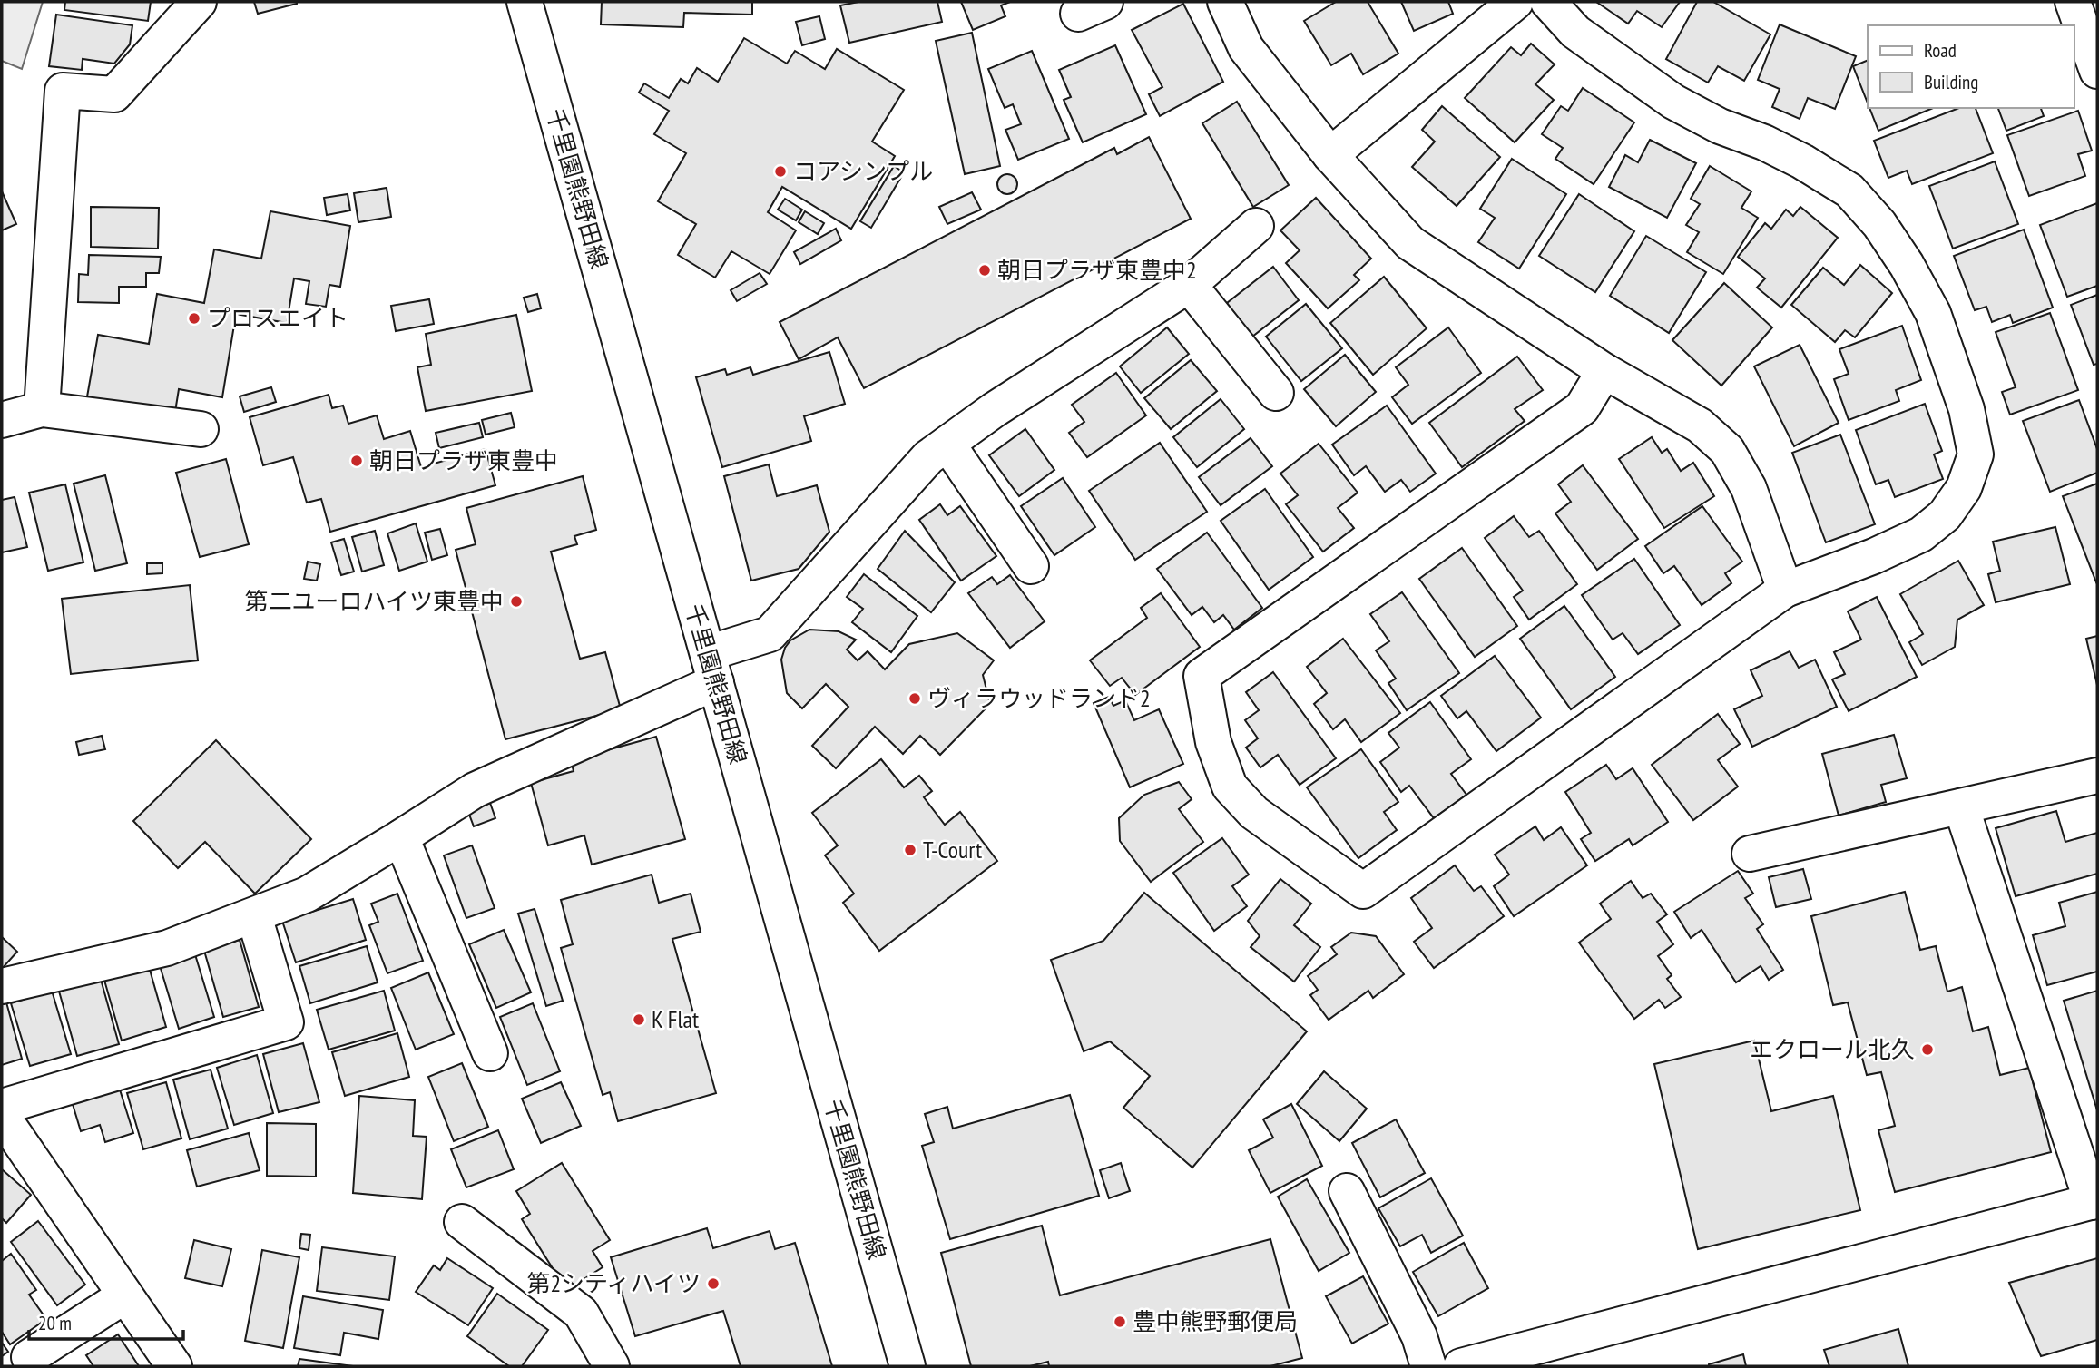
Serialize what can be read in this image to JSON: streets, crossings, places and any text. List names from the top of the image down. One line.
{"streets":{"street":["千里園熊野田線"]},"places":["コアシンプル","朝日プラザ東豊中2","プロスエイト","朝日プラザ東豊中","第二ユーロハイツ東豊中","ヴィラウッドランド2","T-Court","K Flat","エクロール北久","第2シティハイツ","豊中熊野郵便局"],"legend":["Road","Building"],"scale_bar":"20 m"}
